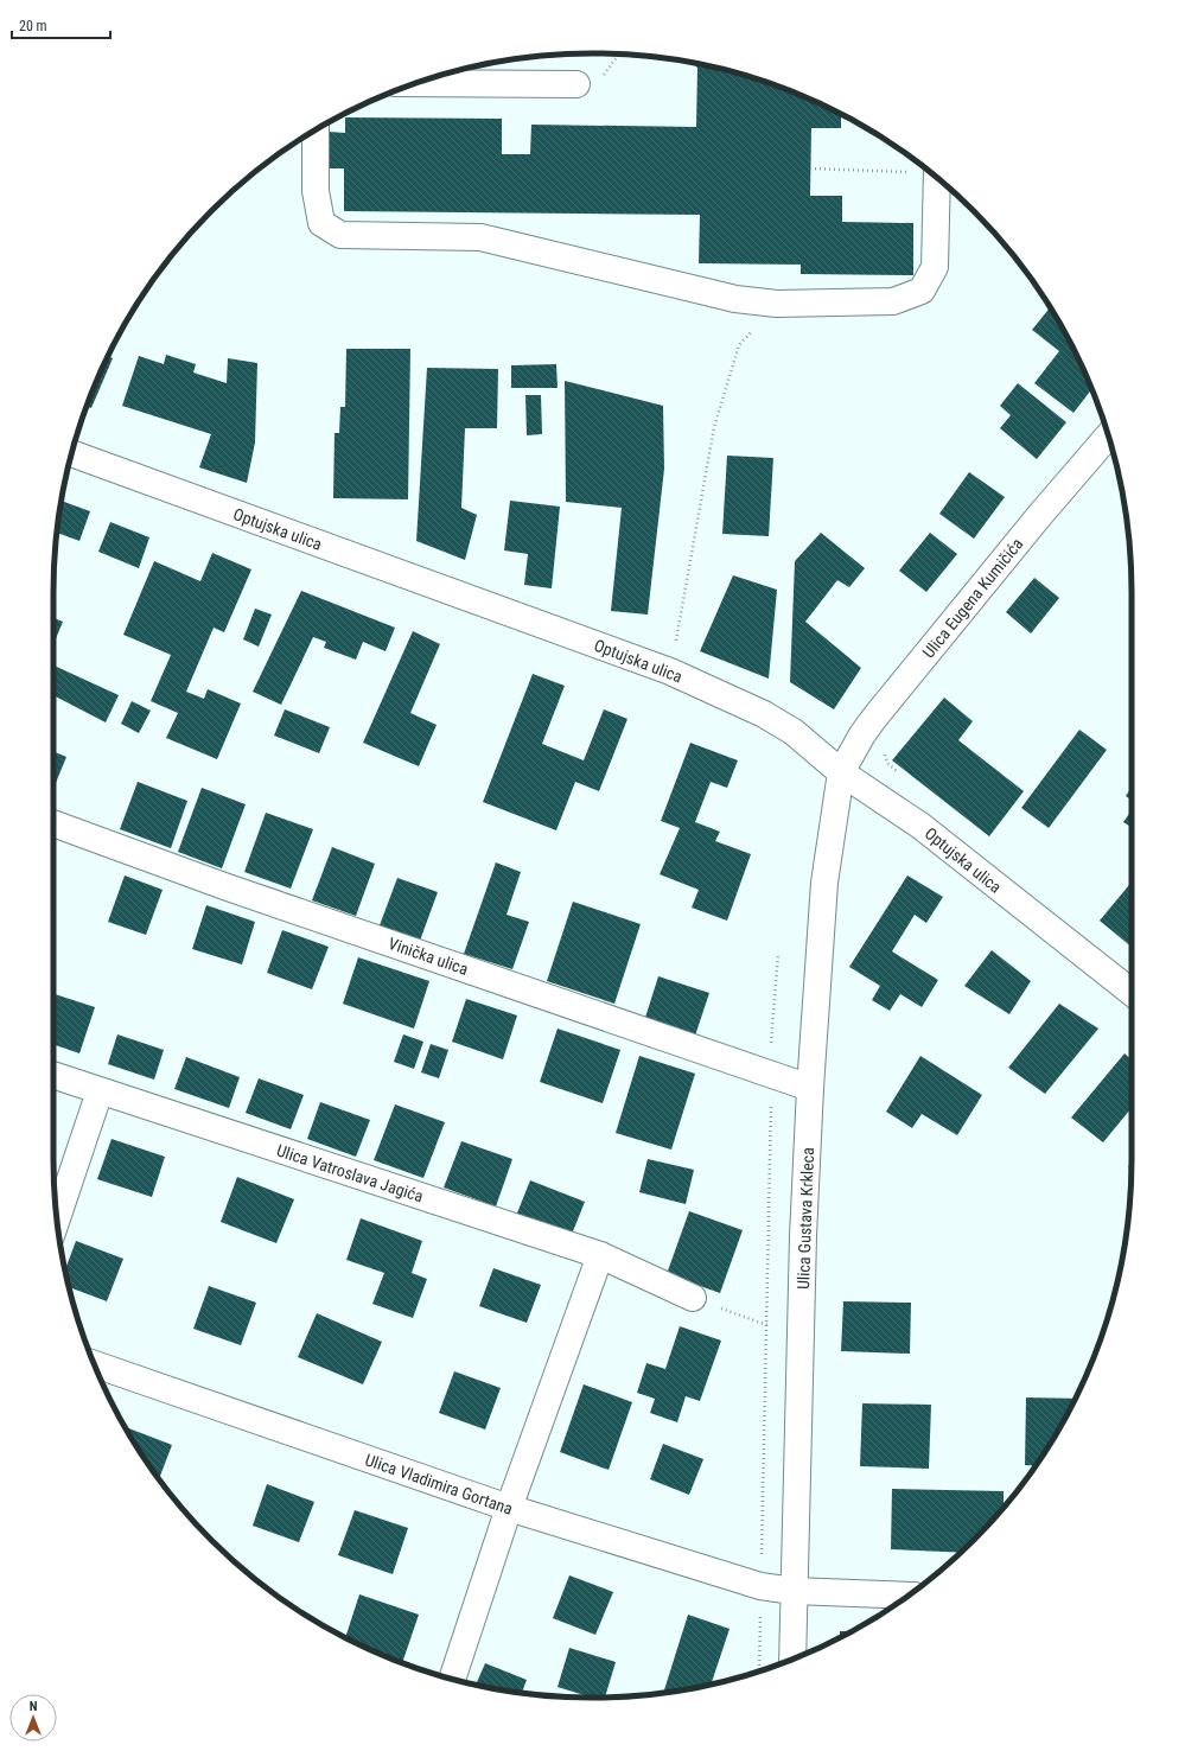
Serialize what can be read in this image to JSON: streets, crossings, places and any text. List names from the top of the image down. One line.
{"streets":{"street":["Optujska ulica","Ulica Eugena Kumičića","Vinička ulica","Ulica Vatroslava Jagića","Ulica Gustava Krkleca","Ulica Vladimira Gortana"]},"crossings":[["Optujska ulica","Ulica Eugena Kumičića"],["Optujska ulica","Ulica Gustava Krkleca"],["Ulica Eugena Kumičića","Ulica Gustava Krkleca"],["Vinička ulica","Ulica Gustava Krkleca"],["Ulica Gustava Krkleca","Ulica Vladimira Gortana"]],"scale_bar":"20 m","north":"top"}
